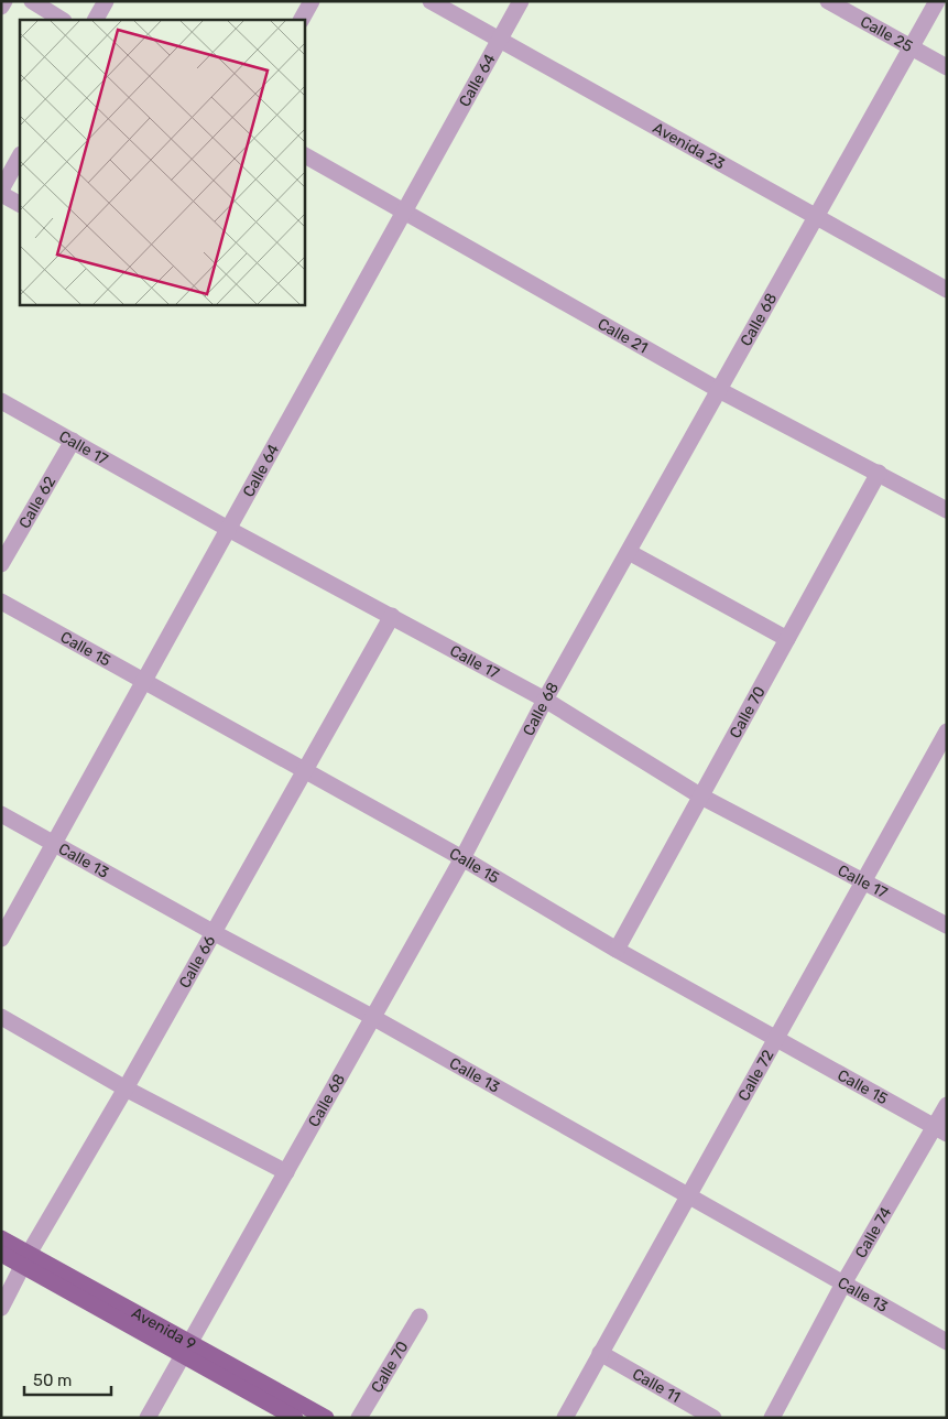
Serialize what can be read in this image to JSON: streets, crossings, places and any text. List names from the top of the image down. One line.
{"streets":{"main road":["Avenida 9"],"street":["Calle 25","Calle 64","Avenida 23","Calle 68","Calle 21","Calle 17","Calle 62","Calle 15","Calle 70","Calle 13","Calle 66","Calle 72","Calle 74","Calle 11"]},"crossings":[["Calle 25","Calle 68"],["Calle 64","Avenida 23"],["Calle 64","Calle 21"],["Calle 64","Calle 17"],["Calle 64","Calle 15"],["Calle 64","Calle 13"],["Avenida 23","Calle 68"],["Calle 68","Calle 21"],["Calle 68","Calle 17"],["Calle 68","Calle 15"],["Calle 68","Calle 13"],["Calle 68","Avenida 9"],["Calle 21","Calle 70"],["Calle 17","Calle 62"],["Calle 17","Calle 70"],["Calle 17","Calle 66"],["Calle 17","Calle 72"],["Calle 15","Calle 70"],["Calle 15","Calle 66"],["Calle 15","Calle 72"],["Calle 15","Calle 74"],["Calle 13","Calle 66"],["Calle 13","Calle 72"],["Calle 13","Calle 74"],["Calle 66","Avenida 9"],["Calle 72","Calle 11"]],"scale_bar":"50 m"}
